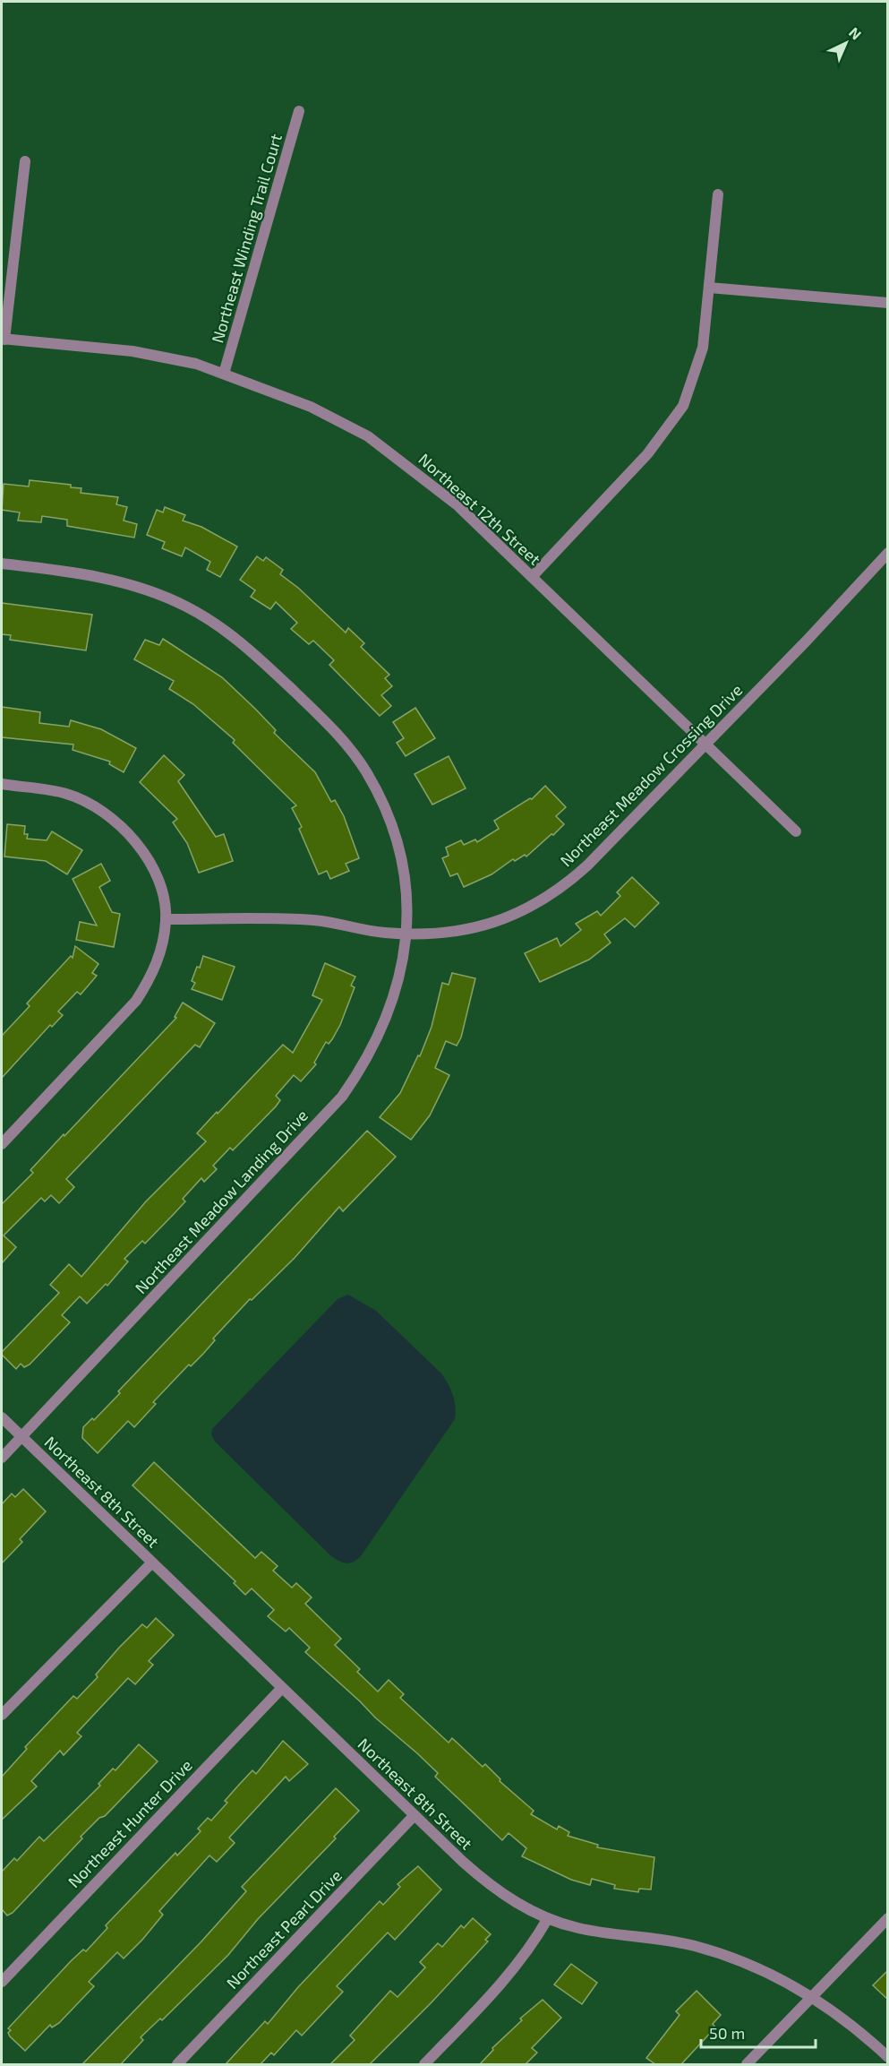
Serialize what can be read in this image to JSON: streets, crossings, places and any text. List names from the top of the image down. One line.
{"streets":{"street":["Northeast Winding Trail Court","Northeast 12th Street","Northeast Meadow Crossing Drive","Northeast Meadow Landing Drive","Northeast 8th Street","Northeast Hunter Drive","Northeast Pearl Drive"]},"crossings":[["Northeast Winding Trail Court","Northeast 12th Street"],["Northeast 12th Street","Northeast Meadow Crossing Drive"],["Northeast Meadow Crossing Drive","Northeast Meadow Landing Drive"],["Northeast Meadow Landing Drive","Northeast 8th Street"],["Northeast 8th Street","Northeast Hunter Drive"],["Northeast 8th Street","Northeast Pearl Drive"]],"scale_bar":"50 m","north":"top right"}
